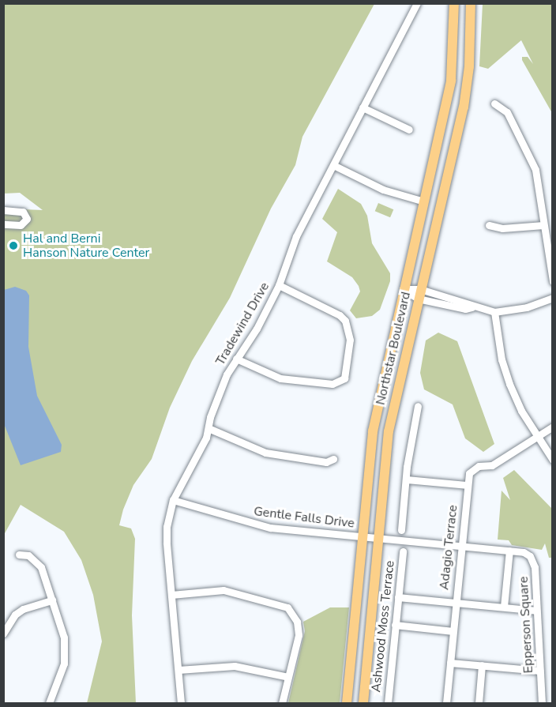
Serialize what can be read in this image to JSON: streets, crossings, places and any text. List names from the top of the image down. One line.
{"streets":{"main road":["Northstar Boulevard"],"street":["Tradewind Drive","Gentle Falls Drive","Adagio Terrace","Epperson Square","Ashwood Moss Terrace"]},"crossings":[["Tradewind Drive","Gentle Falls Drive"],["Northstar Boulevard","Gentle Falls Drive"],["Northstar Boulevard","Epperson Square"],["Gentle Falls Drive","Epperson Square"],["Adagio Terrace","Epperson Square"]],"places":["Hal and Berni Hanson Nature Center"]}
